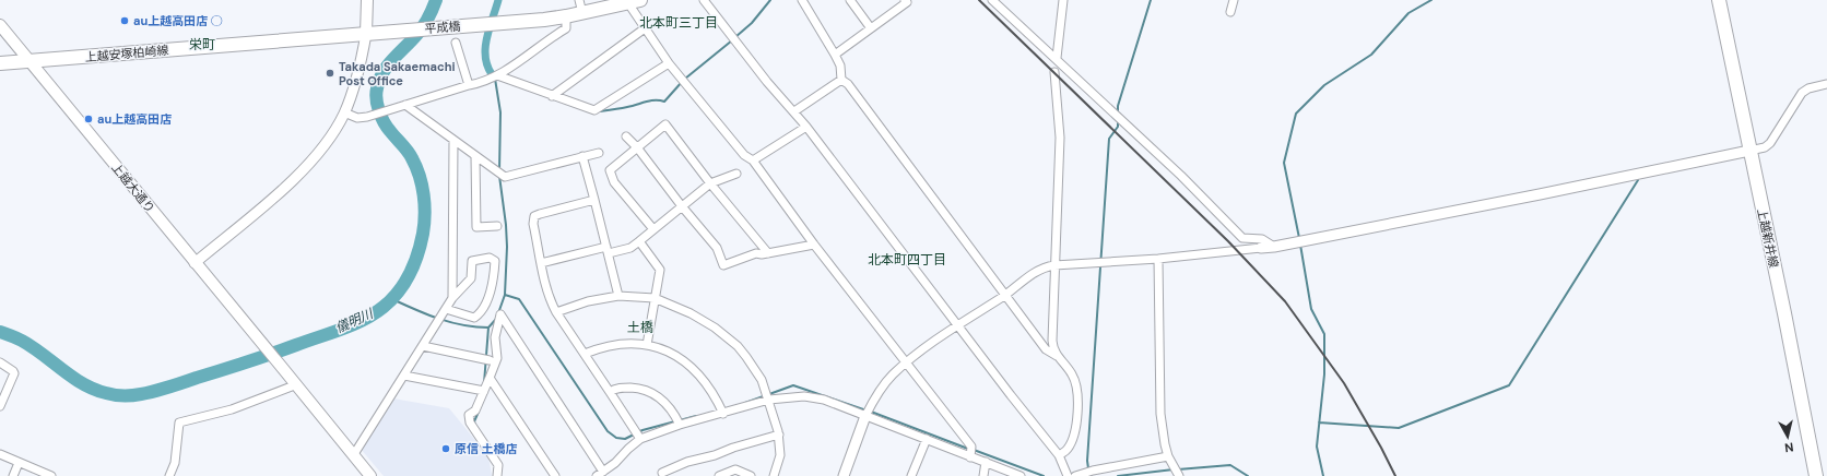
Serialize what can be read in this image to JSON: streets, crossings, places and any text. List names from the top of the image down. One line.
{"streets":{"main road":["平成橋","上越安塚柏崎線","上越大通り","上越新井線"]},"crossings":[["平成橋","上越安塚柏崎線"],["上越安塚柏崎線","上越大通り"]],"districts":["北本町三丁目","栄町","北本町四丁目","土橋"],"water":["儀明川"],"places":["au上越高田店 ○","Takada Sakaemachi Post Office","au上越高田店","原信 土橋店"],"north":"bottom"}
